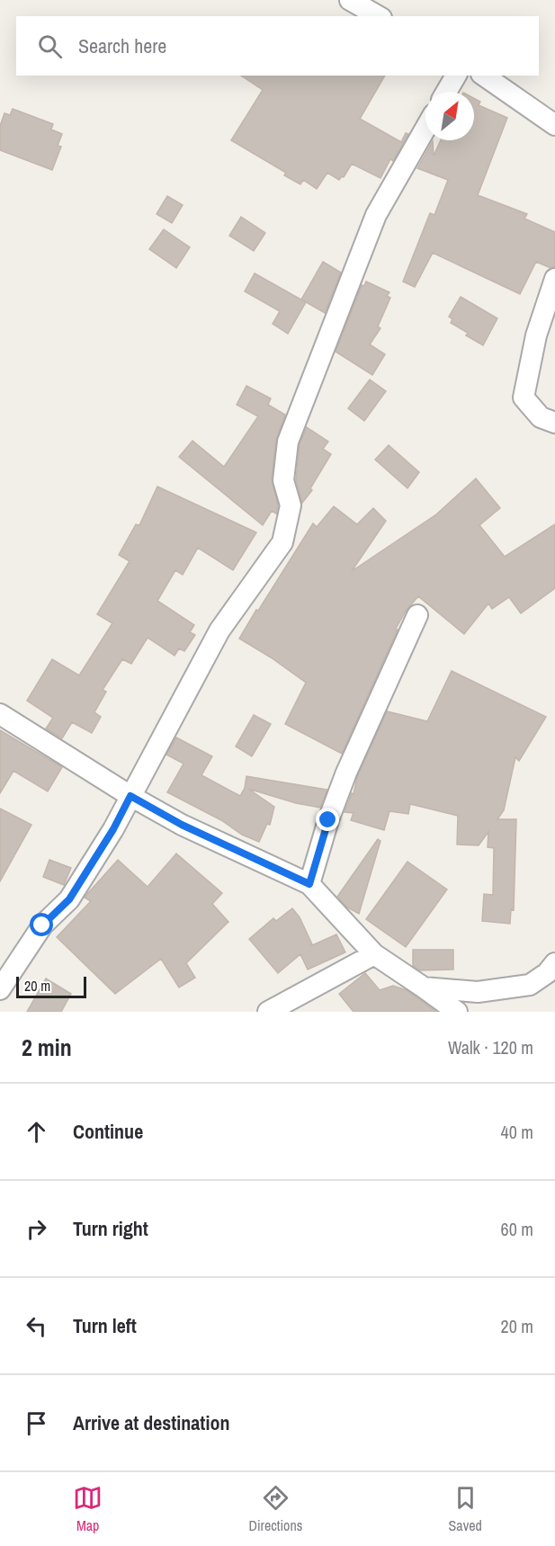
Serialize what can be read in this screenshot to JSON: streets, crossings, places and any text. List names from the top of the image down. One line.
{"scale_bar":"20 m","north":"top right","page":{"search":"Search here","scale":"20 m","heading":["2 min","Walk · 120 m"],"list":[["Continue","40 m"],["Turn right","60 m"],["Turn left","20 m"],"Arrive at destination"],"nav":["Map","Directions","Saved"]}}
